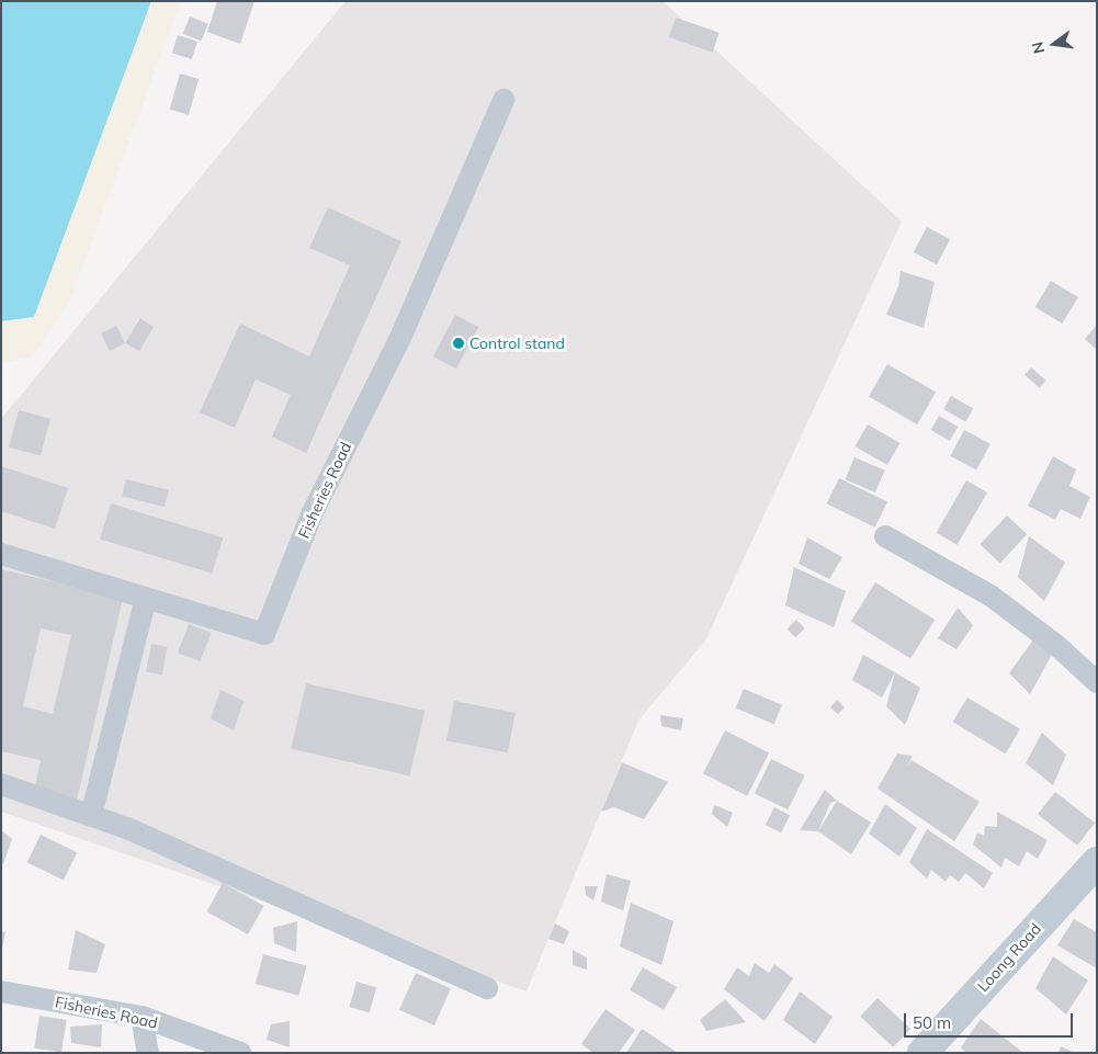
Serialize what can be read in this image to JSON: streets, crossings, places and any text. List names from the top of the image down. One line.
{"streets":{"street":["Fisheries Road","Loong Road"]},"places":["Control stand"],"scale_bar":"50 m","north":"left"}
